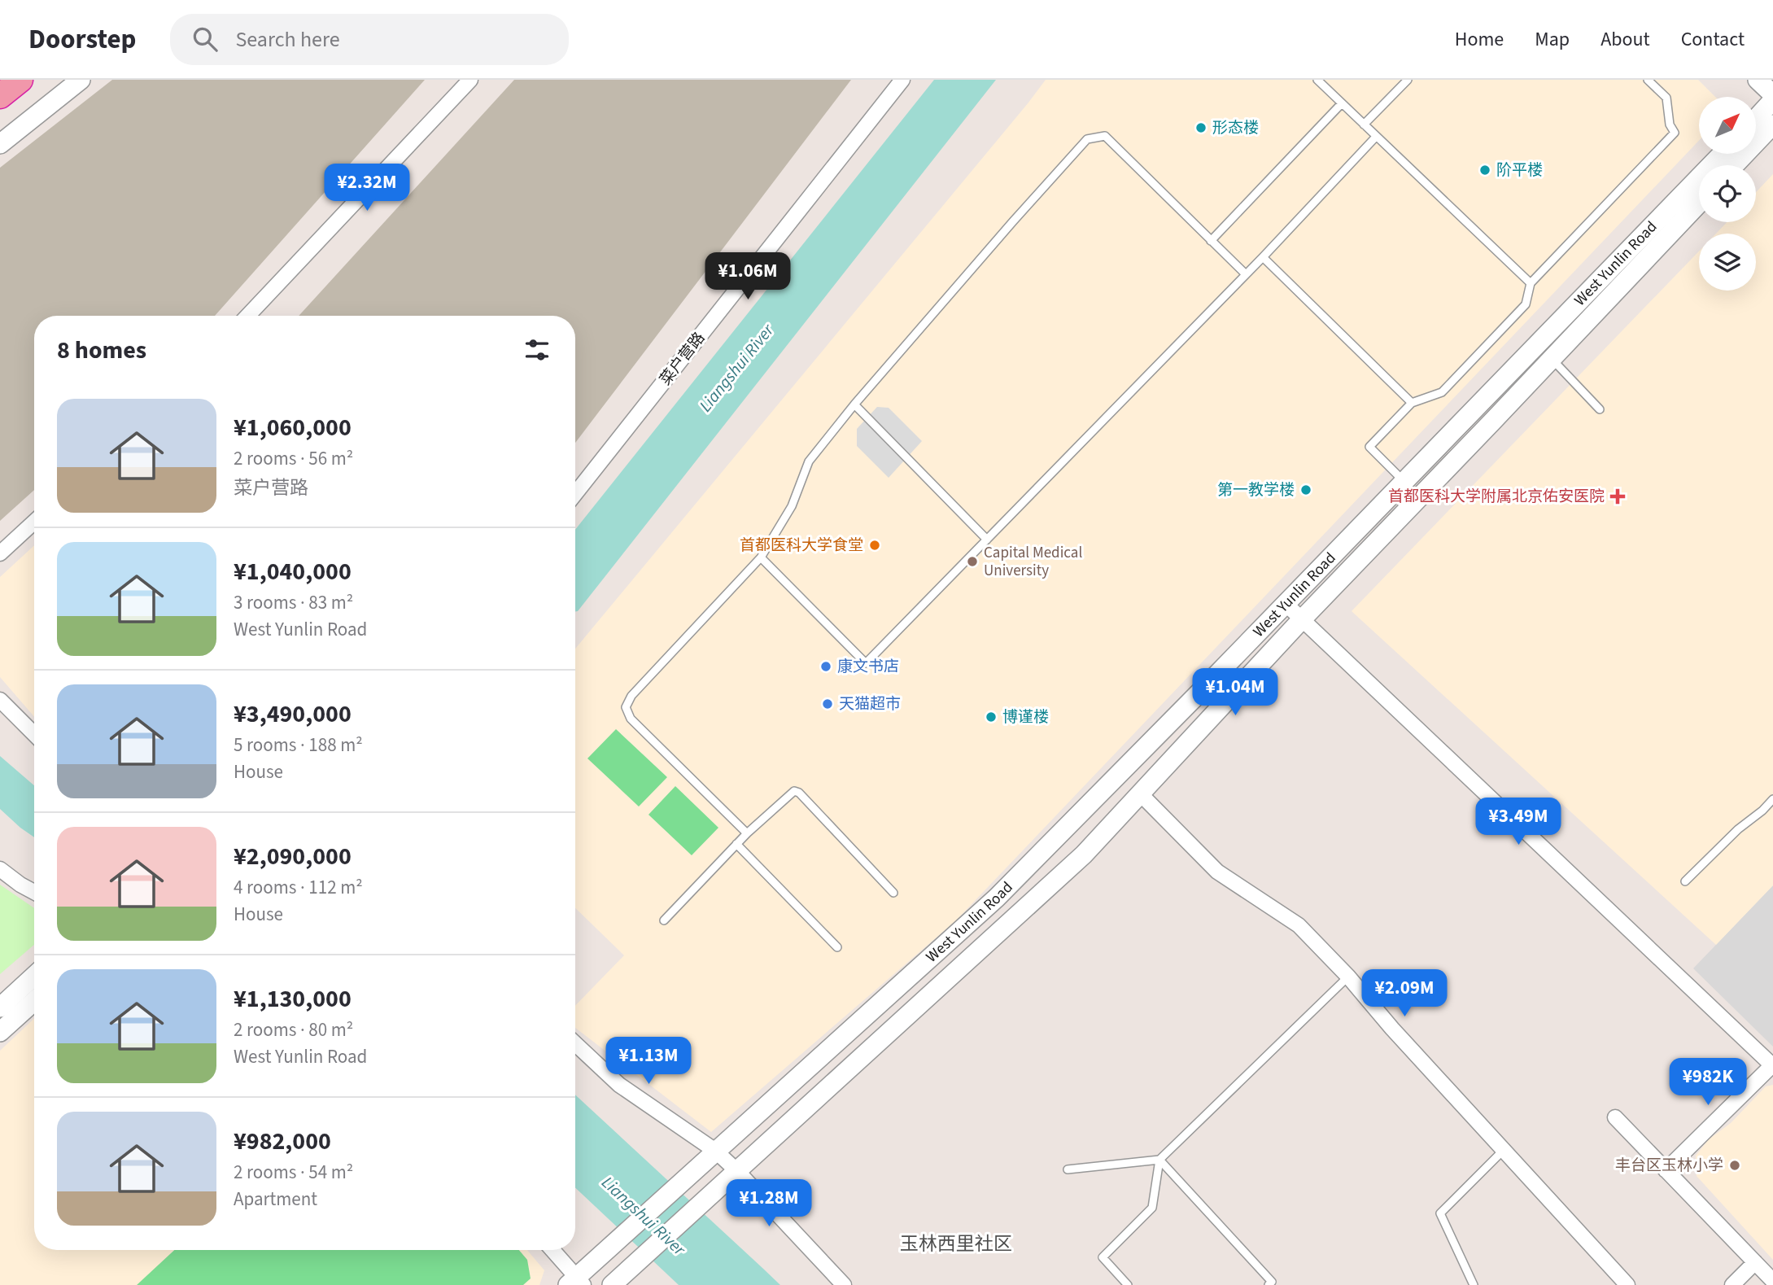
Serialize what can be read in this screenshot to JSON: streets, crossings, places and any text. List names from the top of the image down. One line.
{"streets":{"street":["West Yunlin Road","菜户营路"]},"districts":["玉林西里社区"],"water":["Liangshui River"],"places":{"other":["形态楼","阶平楼","第一教学楼","首都医科大学食堂","Capital Medical University","康文书店","天猫超市","博谨楼","丰台区玉林小学"],"health":["首都医科大学附属北京佑安医院"]},"north":"top right","page":{"header":"Doorstep","search":"Search here","nav":["Home","Map","About","Contact"],"price":["¥2.32M","¥1.06M","¥1.04M","¥3.49M","¥2.09M","¥1.13M","¥982K","¥1.28M"],"heading":"8 homes","list":[{"name":"¥1,060,000","note":"2 rooms · 56 m² · 菜户营路"},{"name":"¥1,040,000","note":"3 rooms · 83 m² · West Yunlin Road"},{"name":"¥3,490,000","note":"5 rooms · 188 m² · House"},{"name":"¥2,090,000","note":"4 rooms · 112 m² · House"},{"name":"¥1,130,000","note":"2 rooms · 80 m² · West Yunlin Road"},{"name":"¥982,000","note":"2 rooms · 54 m² · Apartment"}]}}
